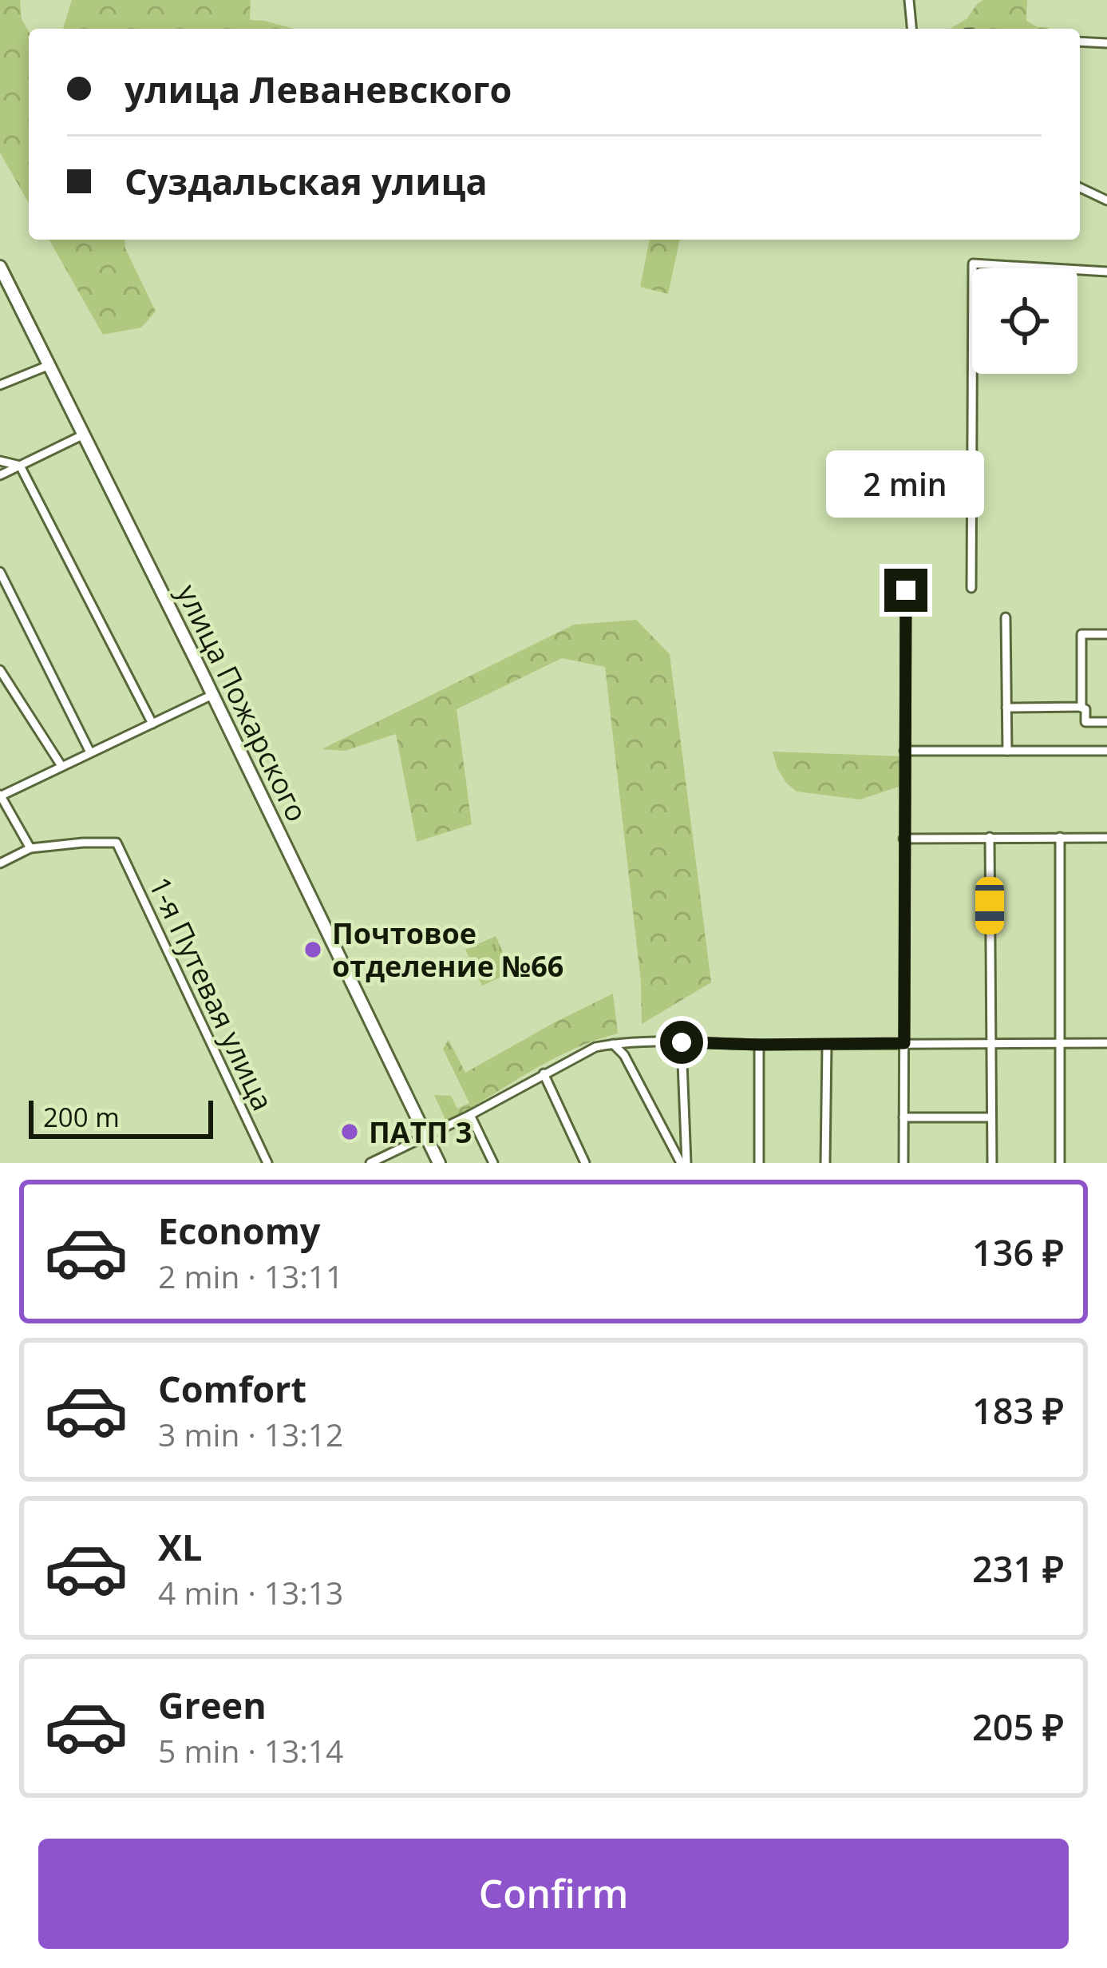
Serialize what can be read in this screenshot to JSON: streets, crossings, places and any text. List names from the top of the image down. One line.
{"streets":{"street":["улица Пожарского","1-я Путевая улица"]},"places":["Почтовое отделение №66","ПАТП 3"],"scale_bar":"200 m","page":{"banner":["улица Леваневского","Суздальская улица"],"bubble":"2 min","scale":"200 m","list":[{"name":"Economy","note":"2 min · 13:11","value":"136 ₽"},{"name":"Comfort","note":"3 min · 13:12","value":"183 ₽"},{"name":"XL","note":"4 min · 13:13","value":"231 ₽"},{"name":"Green","note":"5 min · 13:14","value":"205 ₽"}],"buttons":"Confirm"}}
